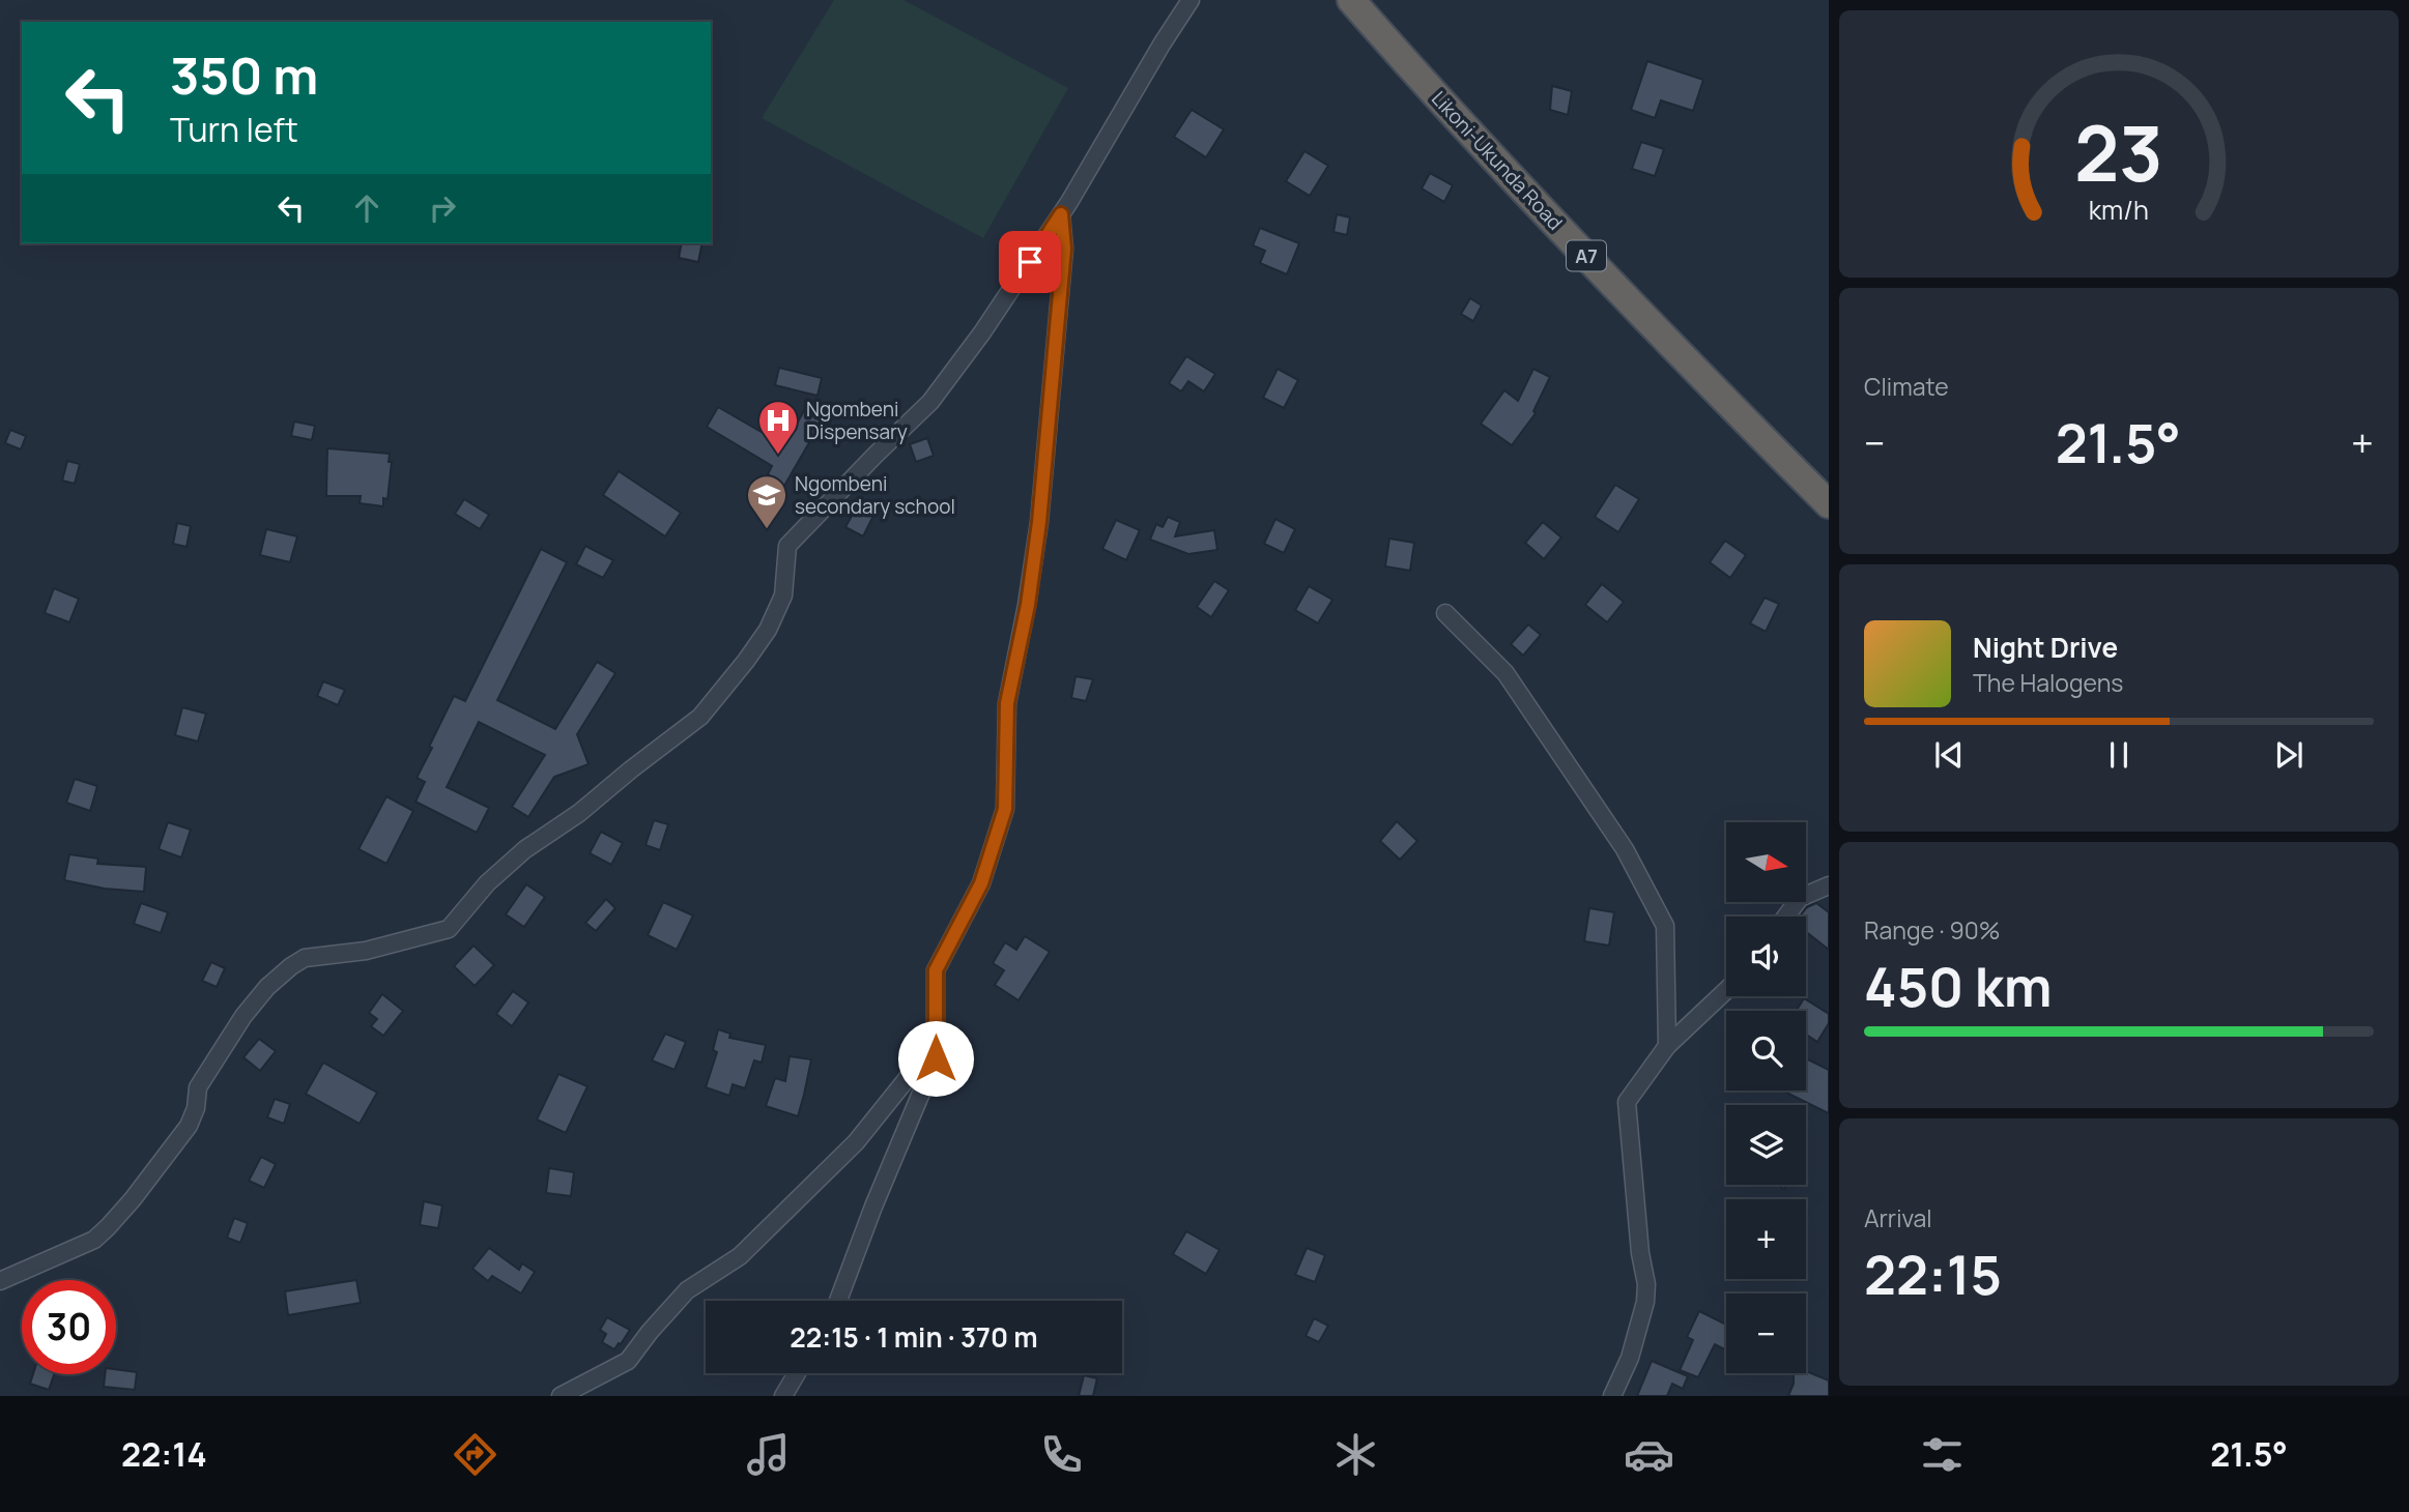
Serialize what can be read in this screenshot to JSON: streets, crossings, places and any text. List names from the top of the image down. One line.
{"streets":{"highway":["Likoni-Ukunda Road","A7"]},"places":{"hospital":["Ngombeni Dispensary"],"school or university":["Ngombeni secondary school"]},"north":"right","page":{"turn":["350 m","Turn left"],"tile":["Climate",["Range · 90%","450 km"],["Arrival","22:15"]],"heat":["−","21.5°","+"],"song":["Night Drive","The Halogens"],"map_buttons":["+","−"],"limit":"30","trip":"22:15 · 1 min · 370 m","tabs":["22:14","21.5°"],"gauge":["23","km/h"]}}
